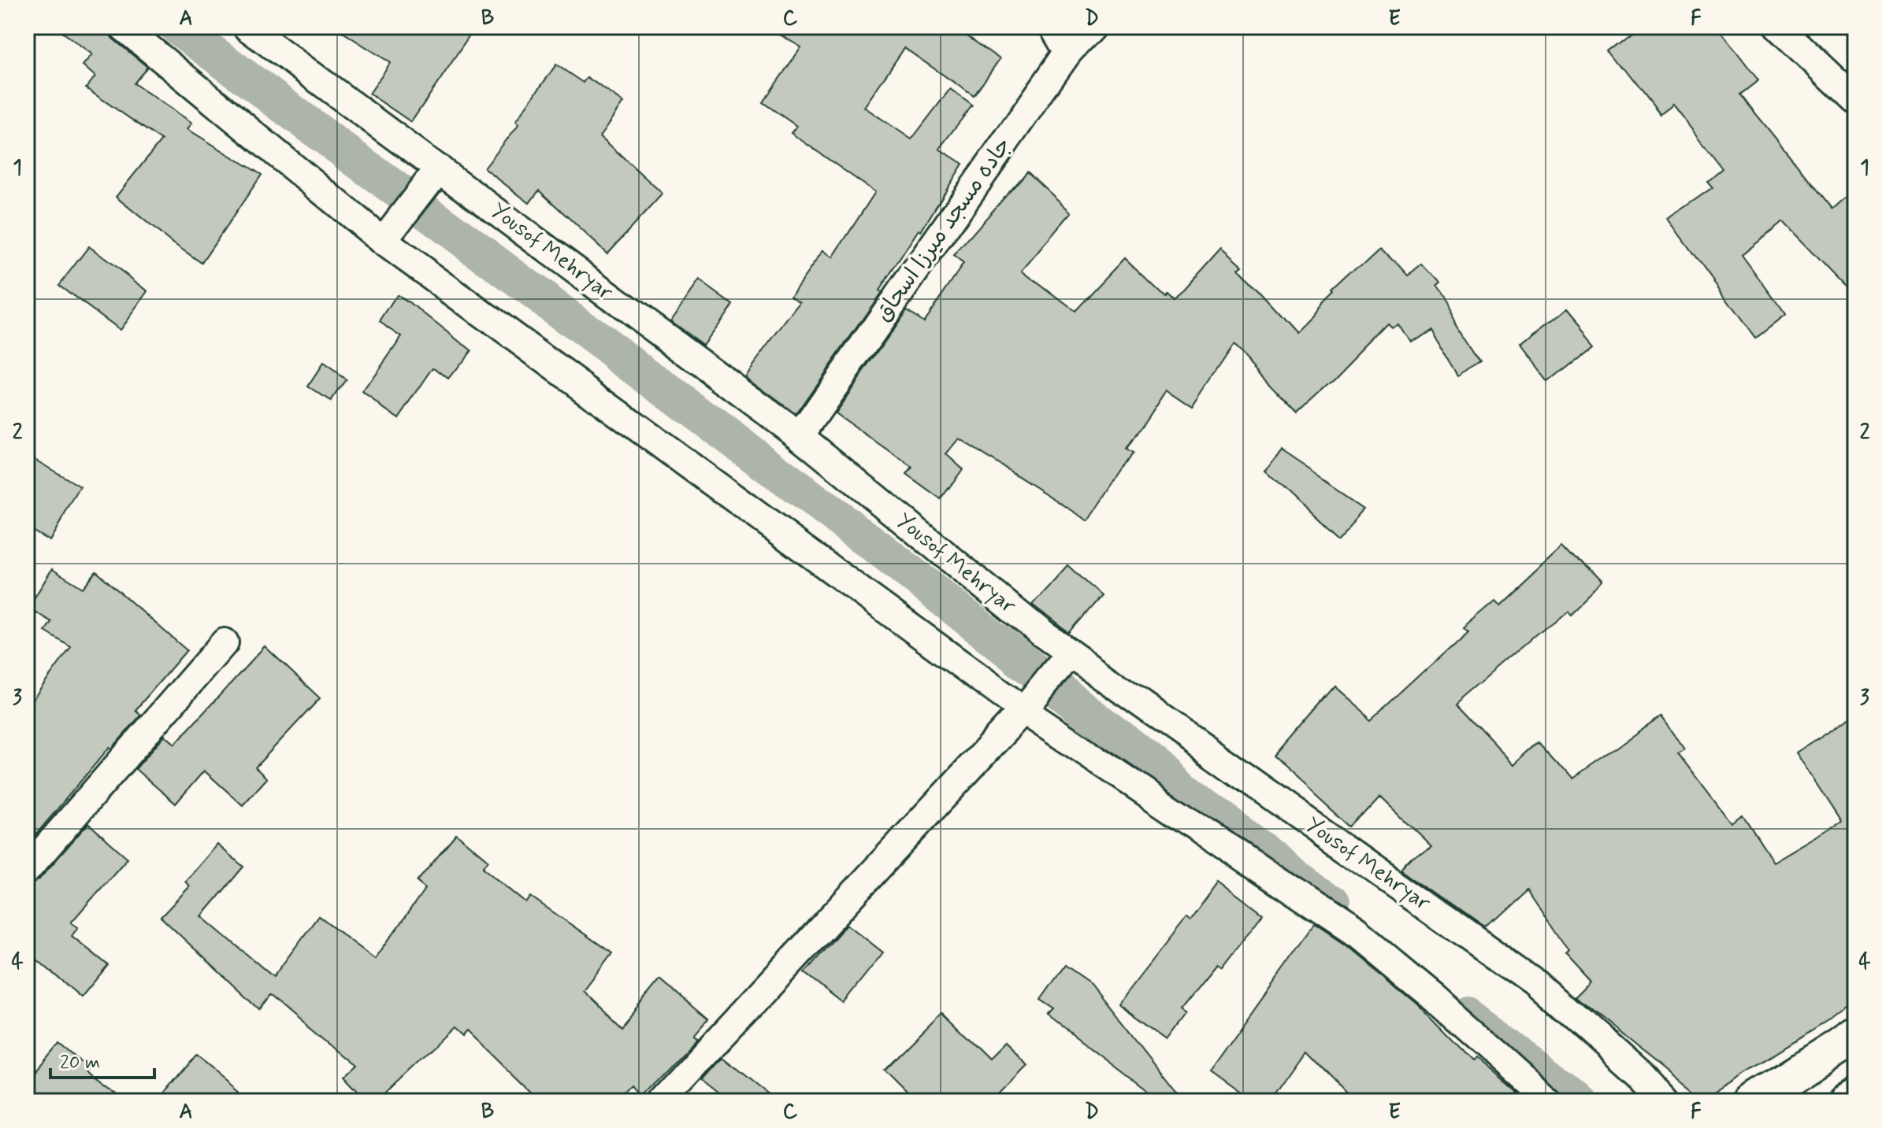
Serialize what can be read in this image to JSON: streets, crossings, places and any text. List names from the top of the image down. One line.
{"streets":{"street":["جاده مسجد ميرزا اسحاق","Yousof Mehryar"]},"crossings":[["جاده مسجد ميرزا اسحاق","Yousof Mehryar"]],"scale_bar":"20 m","grid":{"columns":["A","B","C","D","E","F"],"rows":["1","2","3","4"]}}
